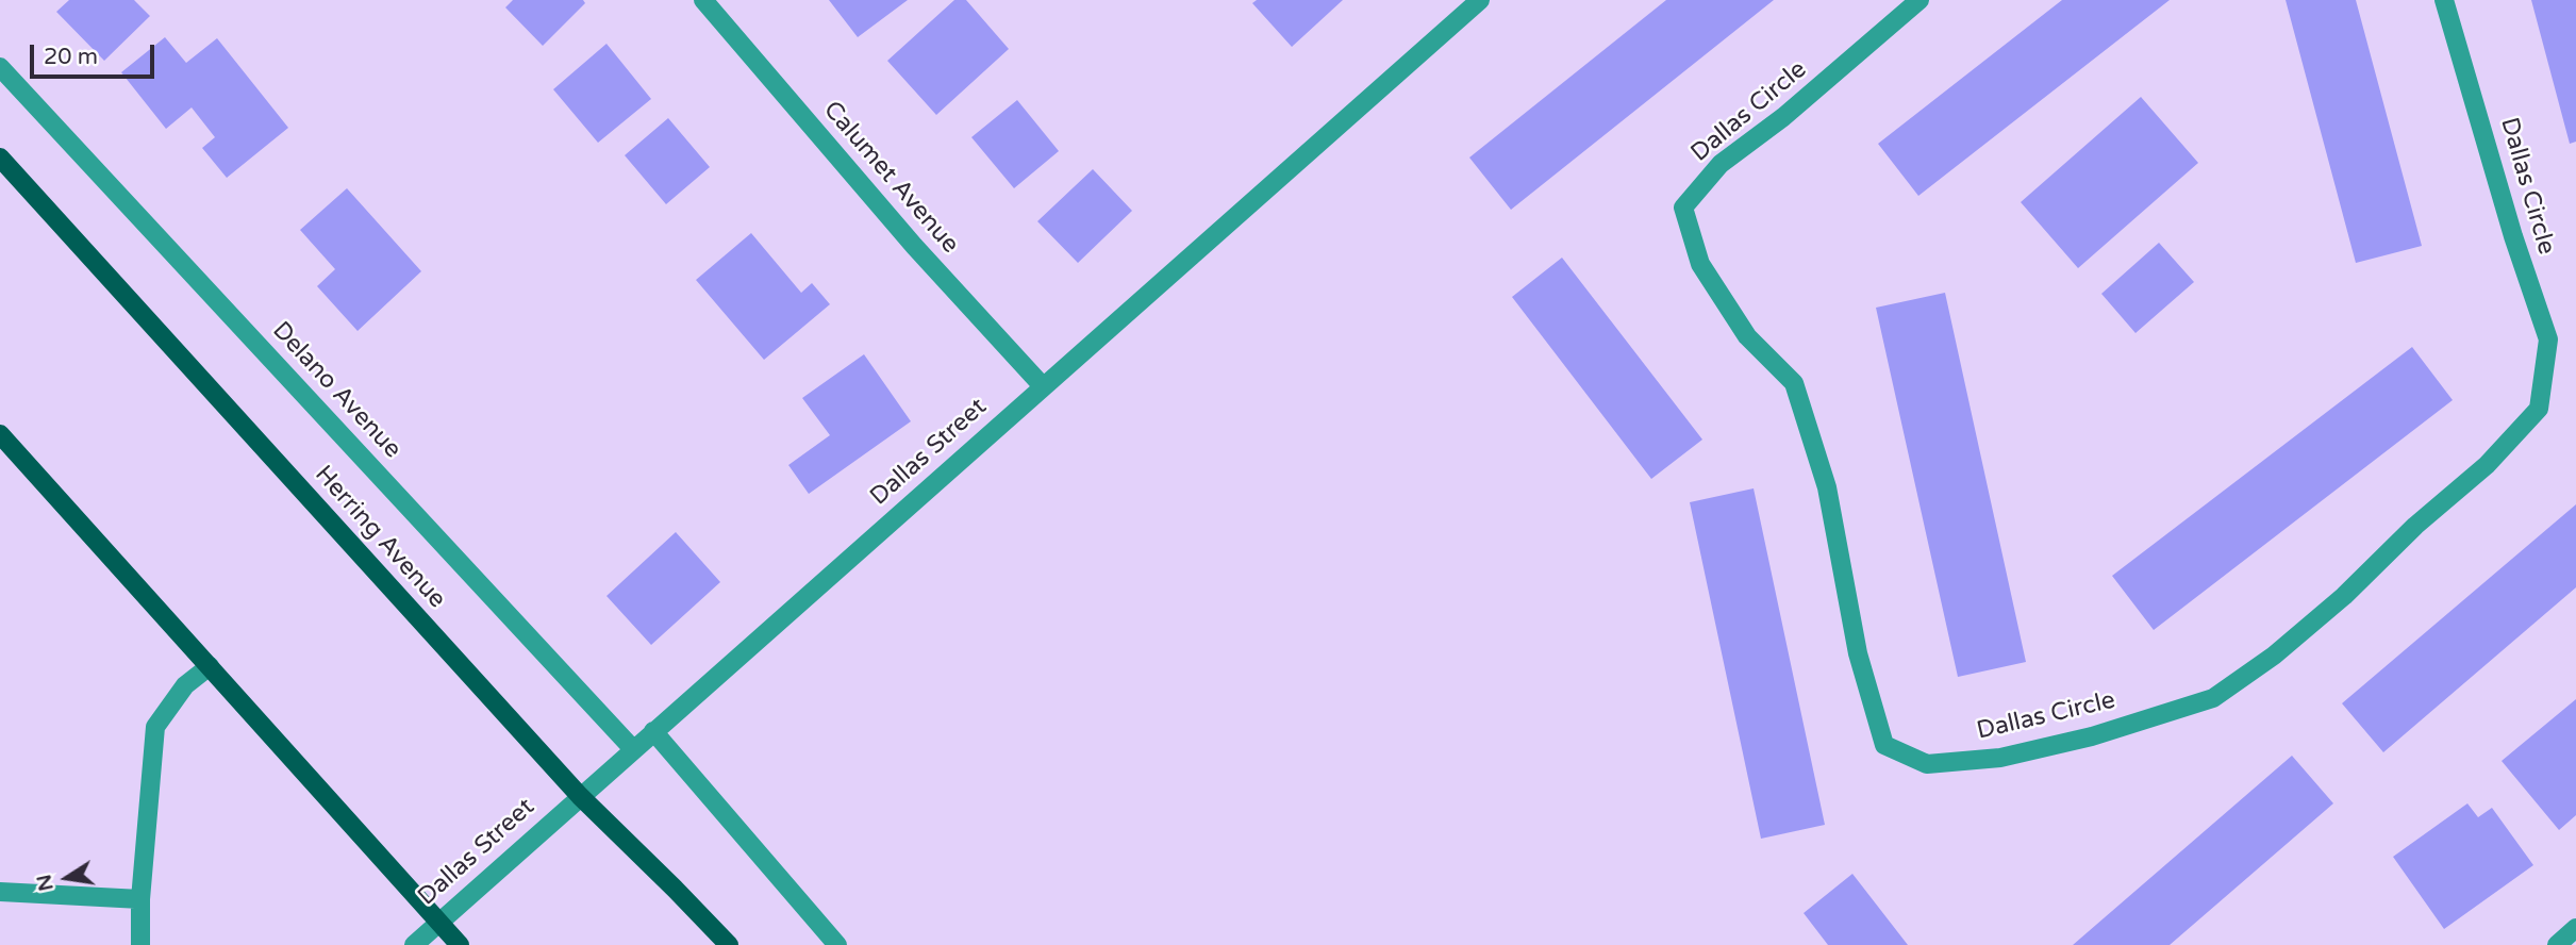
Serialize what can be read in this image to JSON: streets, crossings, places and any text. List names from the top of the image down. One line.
{"streets":{"main road":["Herring Avenue"],"street":["Dallas Circle","Calumet Avenue","Delano Avenue","Dallas Street"]},"crossings":[["Calumet Avenue","Dallas Street"],["Delano Avenue","Dallas Street"],["Dallas Street","Herring Avenue"]],"scale_bar":"20 m","north":"left"}
